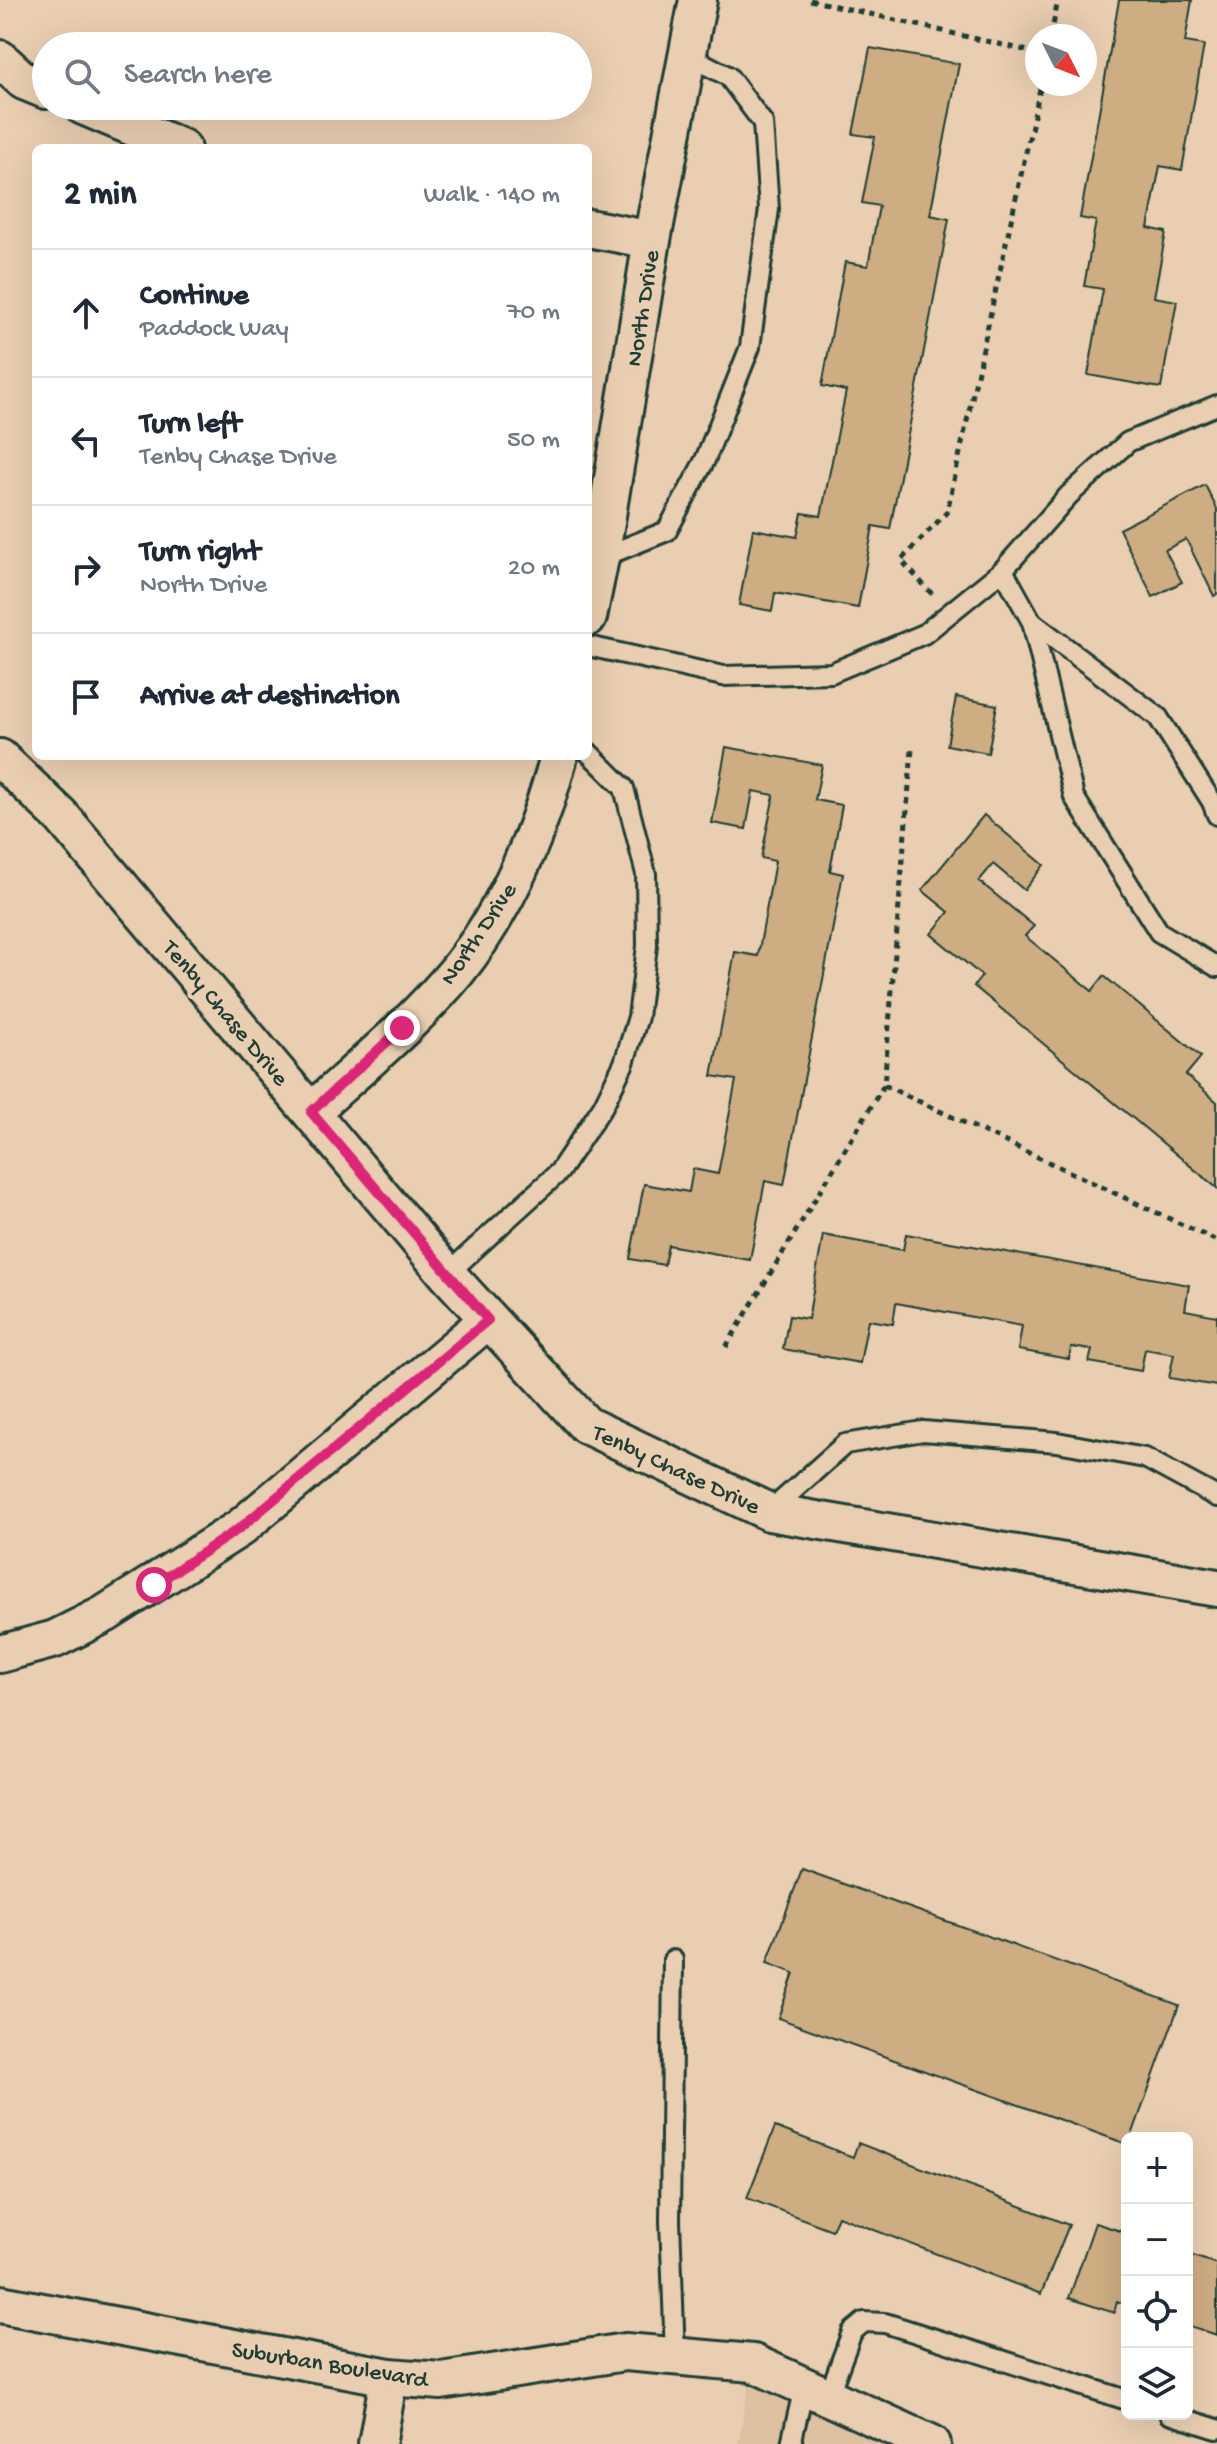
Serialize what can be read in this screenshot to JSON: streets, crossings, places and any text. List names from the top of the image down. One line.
{"streets":{"street":["North Drive","Tenby Chase Drive","Suburban Boulevard"]},"crossings":[["North Drive","Tenby Chase Drive"]],"north":"bottom right","page":{"search":"Search here","heading":["2 min","Walk · 140 m"],"list":[["Continue","Paddock Way","70 m"],["Turn left","Tenby Chase Drive","50 m"],["Turn right","North Drive","20 m"],"Arrive at destination"],"map_buttons":["+","−"]}}
